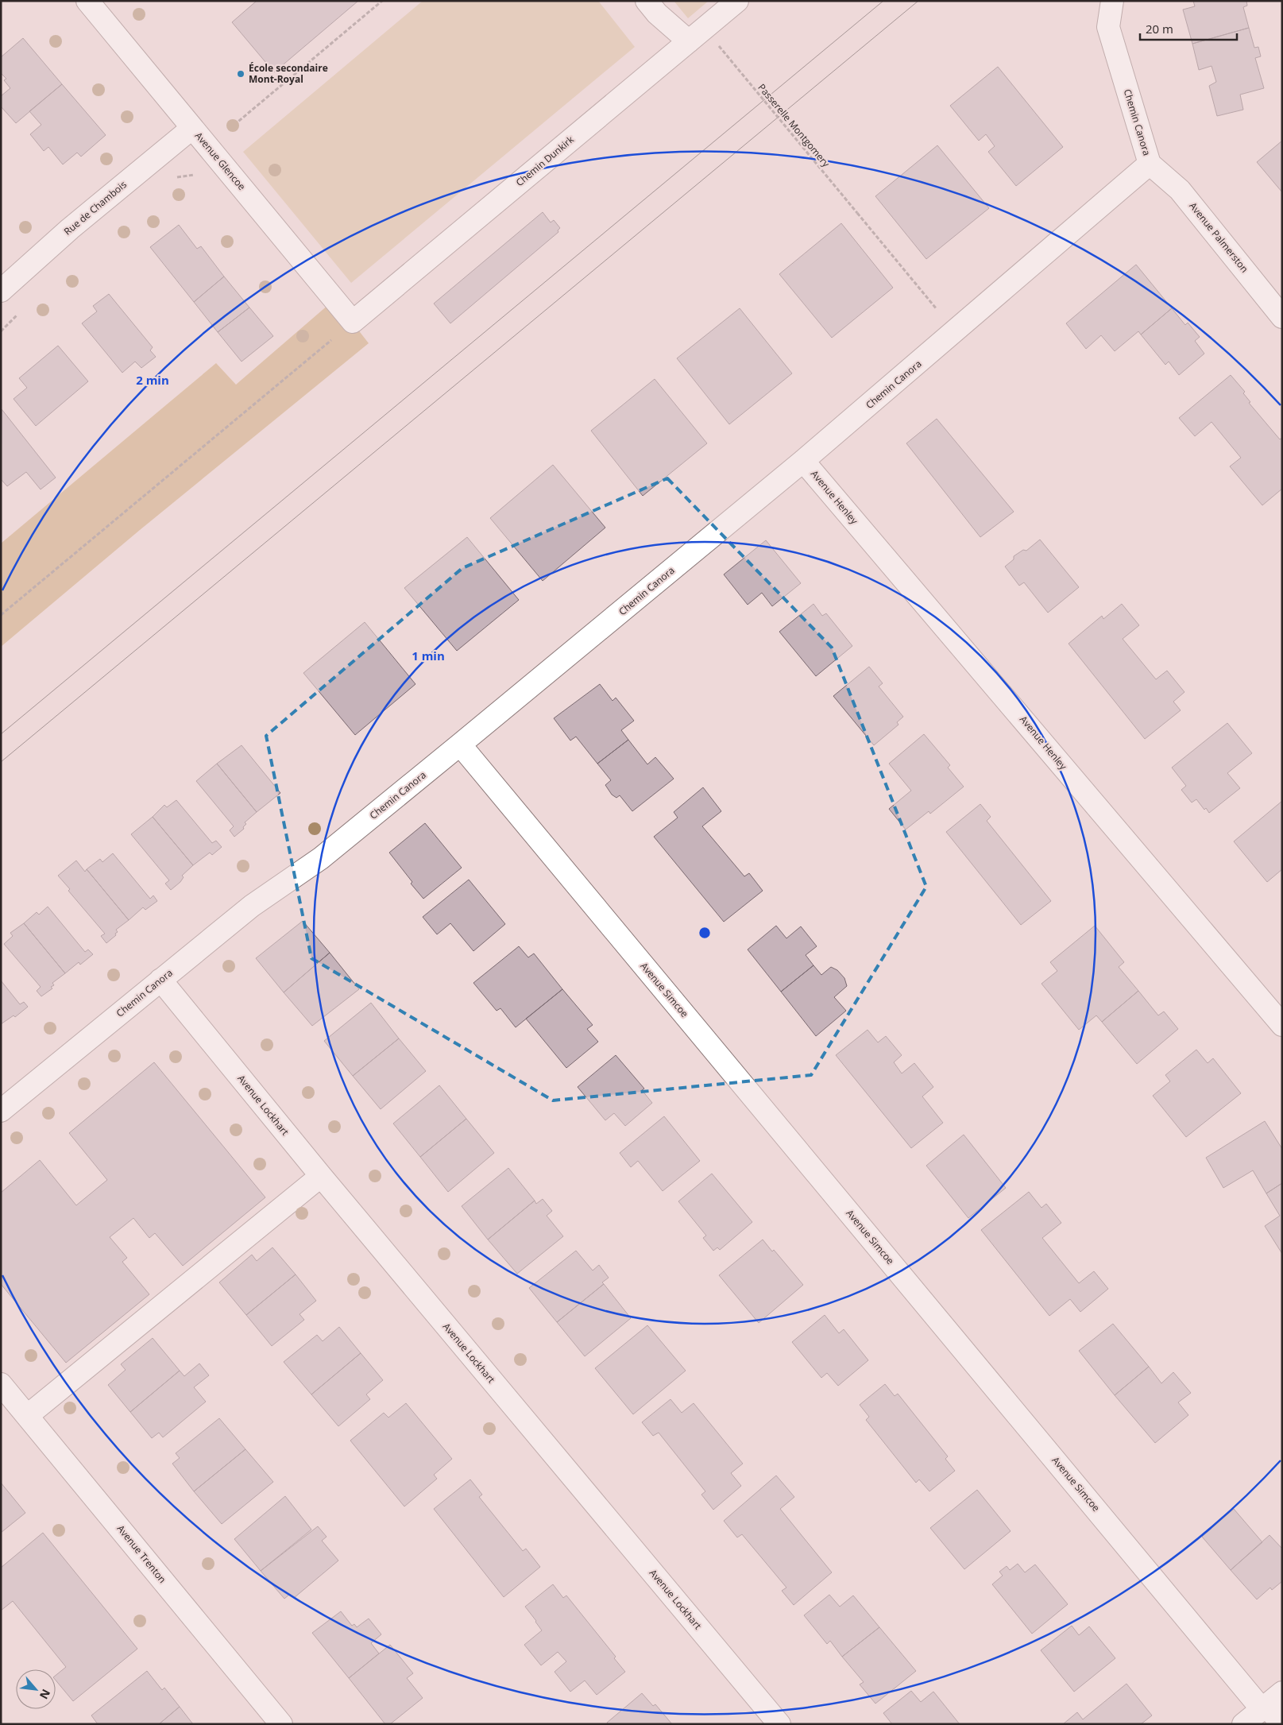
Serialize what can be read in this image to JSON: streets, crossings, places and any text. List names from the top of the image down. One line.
{"streets":{"street":["Chemin Canora","Avenue Glencoe","Chemin Dunkirk","Rue de Chambois","Avenue Palmerston","Avenue Henley","Avenue Simcoe","Avenue Lockhart","Avenue Trenton"],"path":["Passerelle Montgomery"]},"crossings":[["Chemin Canora","Avenue Palmerston"],["Chemin Canora","Avenue Henley"],["Chemin Canora","Avenue Simcoe"],["Chemin Canora","Avenue Lockhart"],["Avenue Glencoe","Chemin Dunkirk"],["Avenue Glencoe","Rue de Chambois"]],"places":["École secondaire Mont-Royal"],"scale_bar":"20 m","north":"bottom right","rings":["2 min","1 min"]}
